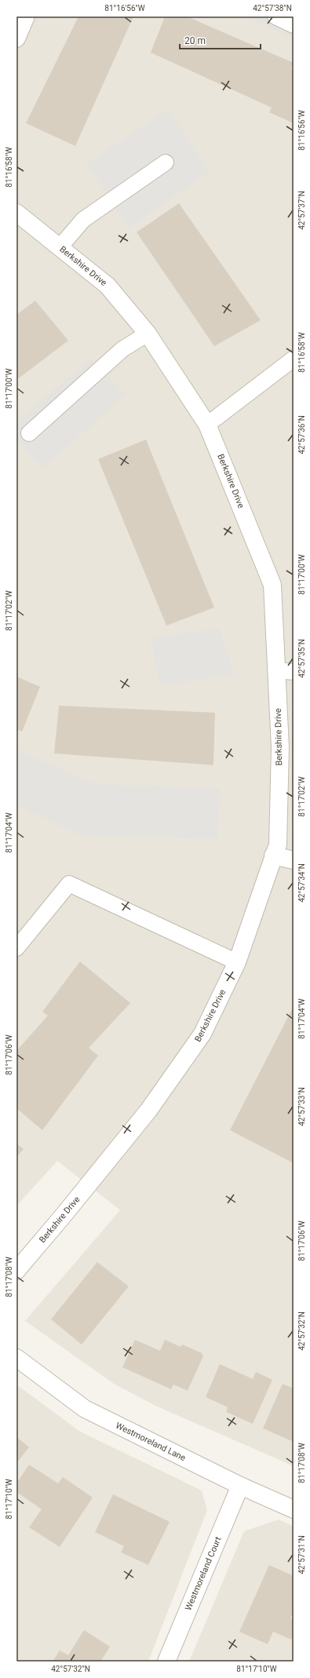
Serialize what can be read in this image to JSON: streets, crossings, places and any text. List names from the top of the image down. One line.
{"streets":{"street":["Berkshire Drive","Westmoreland Lane","Westmoreland Court"]},"crossings":[["Westmoreland Lane","Westmoreland Court"]],"scale_bar":"20 m","coordinates":["81°16'56\"W","42°57'38\"N","81°16'58\"W","42°57'37\"N","81°17'00\"W","42°57'36\"N","81°17'02\"W","42°57'35\"N","81°17'04\"W","42°57'34\"N","81°17'06\"W","42°57'33\"N","81°17'08\"W","42°57'32\"N","81°17'10\"W","42°57'31\"N"]}
